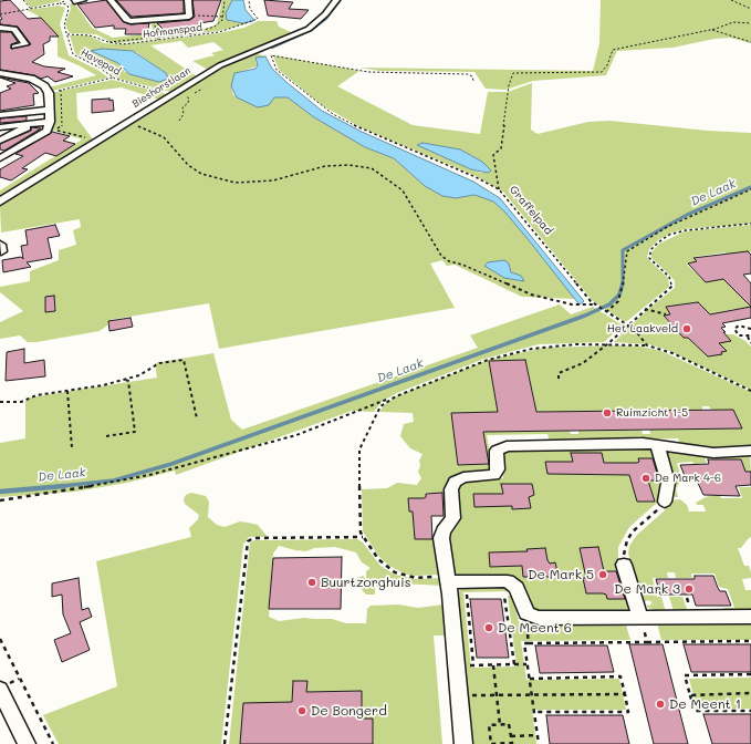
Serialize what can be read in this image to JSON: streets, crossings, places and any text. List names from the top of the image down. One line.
{"streets":{"street":["Bieshorstlaan"],"path":["Hofmanspad","Havepad","Graffelpad"]},"crossings":[["Hofmanspad","Havepad"],["Havepad","Bieshorstlaan"]],"water":["De Laak"],"places":["Het Laakveld","Ruimzicht 1-5","De Mark 4-6","De Mark 5","Buurtzorghuis","De Mark 3","De Meent 6","De Meent 1","De Bongerd"]}
